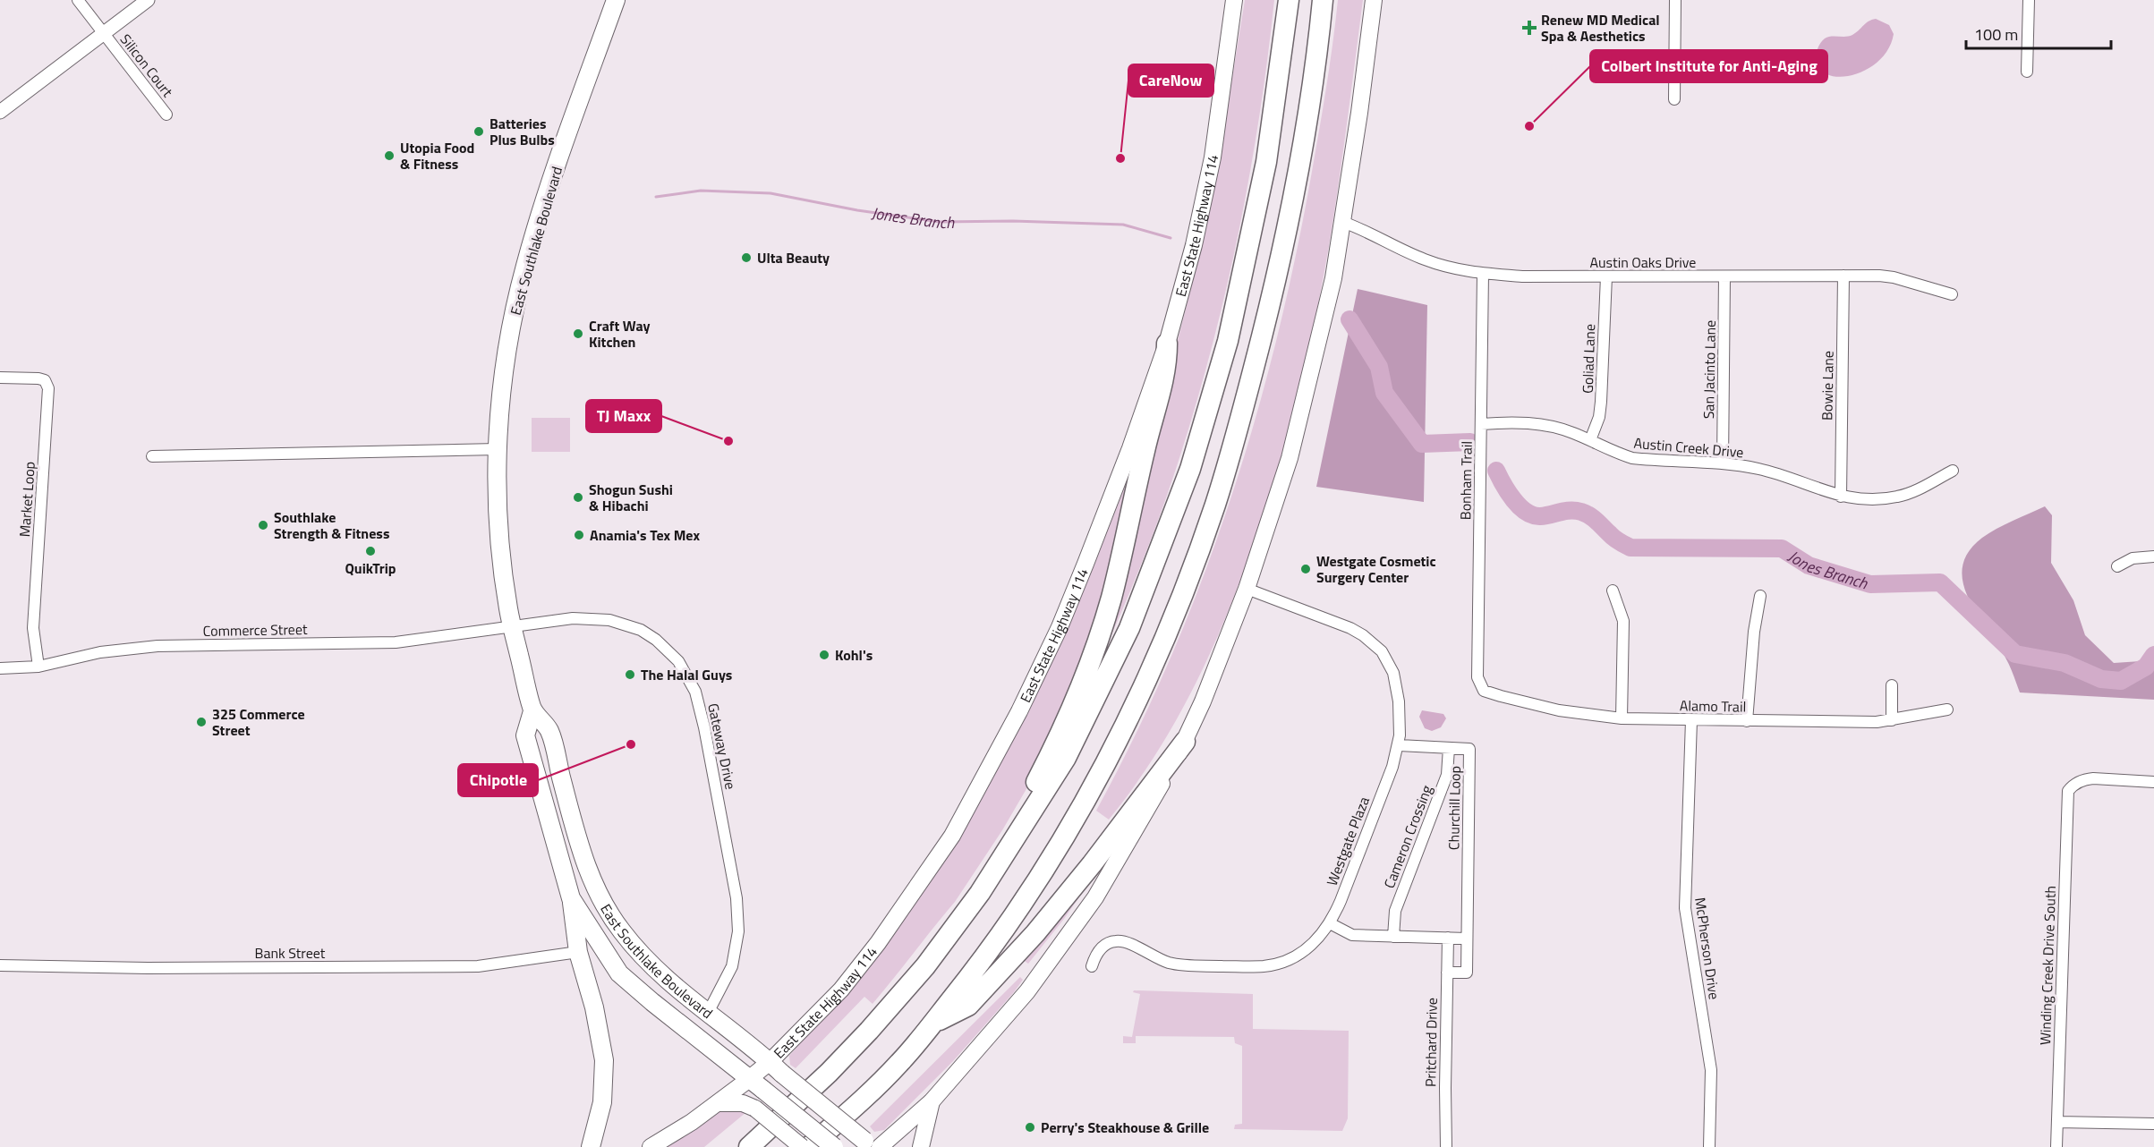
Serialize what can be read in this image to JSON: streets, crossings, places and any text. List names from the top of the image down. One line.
{"streets":{"main road":["East State Highway 114","East Southlake Boulevard"],"street":["Silicon Court","Austin Oaks Drive","Goliad Lane","San Jacinto Lane","Bowie Lane","Austin Creek Drive","Bonham Trail","Market Loop","Commerce Street","Alamo Trail","Gateway Drive","Churchill Loop","Cameron Crossing","Westgate Plaza","McPherson Drive","Bank Street","Winding Creek Drive South","Pritchard Drive"]},"crossings":[["East State Highway 114","East Southlake Boulevard"],["East Southlake Boulevard","Commerce Street"],["East Southlake Boulevard","Gateway Drive"],["Austin Oaks Drive","Goliad Lane"],["Austin Oaks Drive","San Jacinto Lane"],["Austin Oaks Drive","Bowie Lane"],["Austin Oaks Drive","Bonham Trail"],["Goliad Lane","Austin Creek Drive"],["San Jacinto Lane","Austin Creek Drive"],["Bowie Lane","Austin Creek Drive"],["Austin Creek Drive","Bonham Trail"],["Bonham Trail","Alamo Trail"],["Market Loop","Commerce Street"],["Commerce Street","Gateway Drive"],["Alamo Trail","McPherson Drive"],["Churchill Loop","Cameron Crossing"],["Churchill Loop","Westgate Plaza"],["Churchill Loop","Pritchard Drive"]],"water":["Jones Branch"],"places":{"health":["Renew MD Medical Spa & Aesthetics"],"other":["Colbert Institute for Anti-Aging","Batteries Plus Bulbs","Utopia Food & Fitness","CareNow","Ulta Beauty","Craft Way Kitchen","TJ Maxx","Shogun Sushi & Hibachi","Southlake Strength & Fitness","Anamia's Tex Mex","QuikTrip","Westgate Cosmetic Surgery Center","Kohl's","The Halal Guys","325 Commerce Street","Chipotle","Perry's Steakhouse & Grille"]},"scale_bar":"100 m"}
